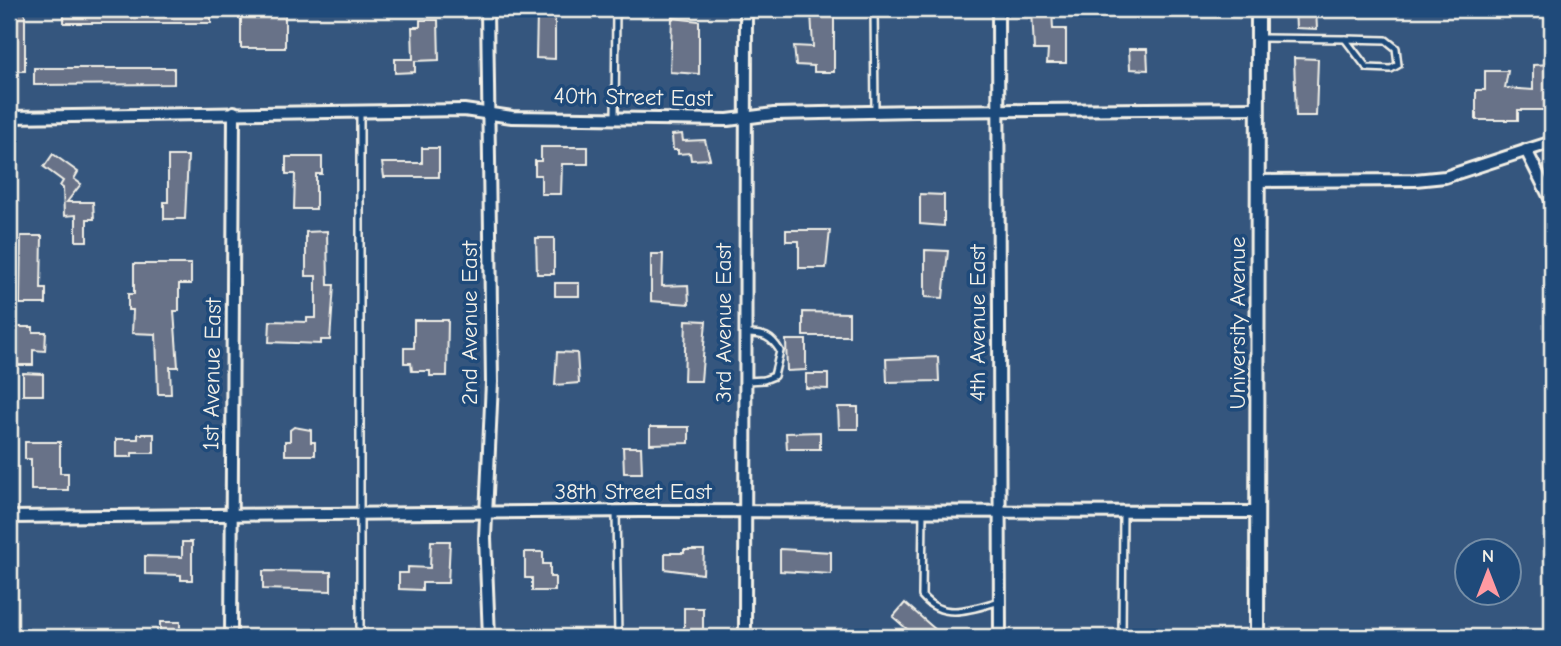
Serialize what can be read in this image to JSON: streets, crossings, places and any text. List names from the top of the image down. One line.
{"streets":{"street":["40th Street East","2nd Avenue East","3rd Avenue East","4th Avenue East","University Avenue","1st Avenue East","38th Street East"]},"crossings":[["40th Street East","2nd Avenue East"],["40th Street East","3rd Avenue East"],["40th Street East","4th Avenue East"],["40th Street East","University Avenue"],["40th Street East","1st Avenue East"],["2nd Avenue East","38th Street East"],["3rd Avenue East","38th Street East"],["4th Avenue East","38th Street East"],["University Avenue","38th Street East"],["1st Avenue East","38th Street East"]],"north":"top"}
